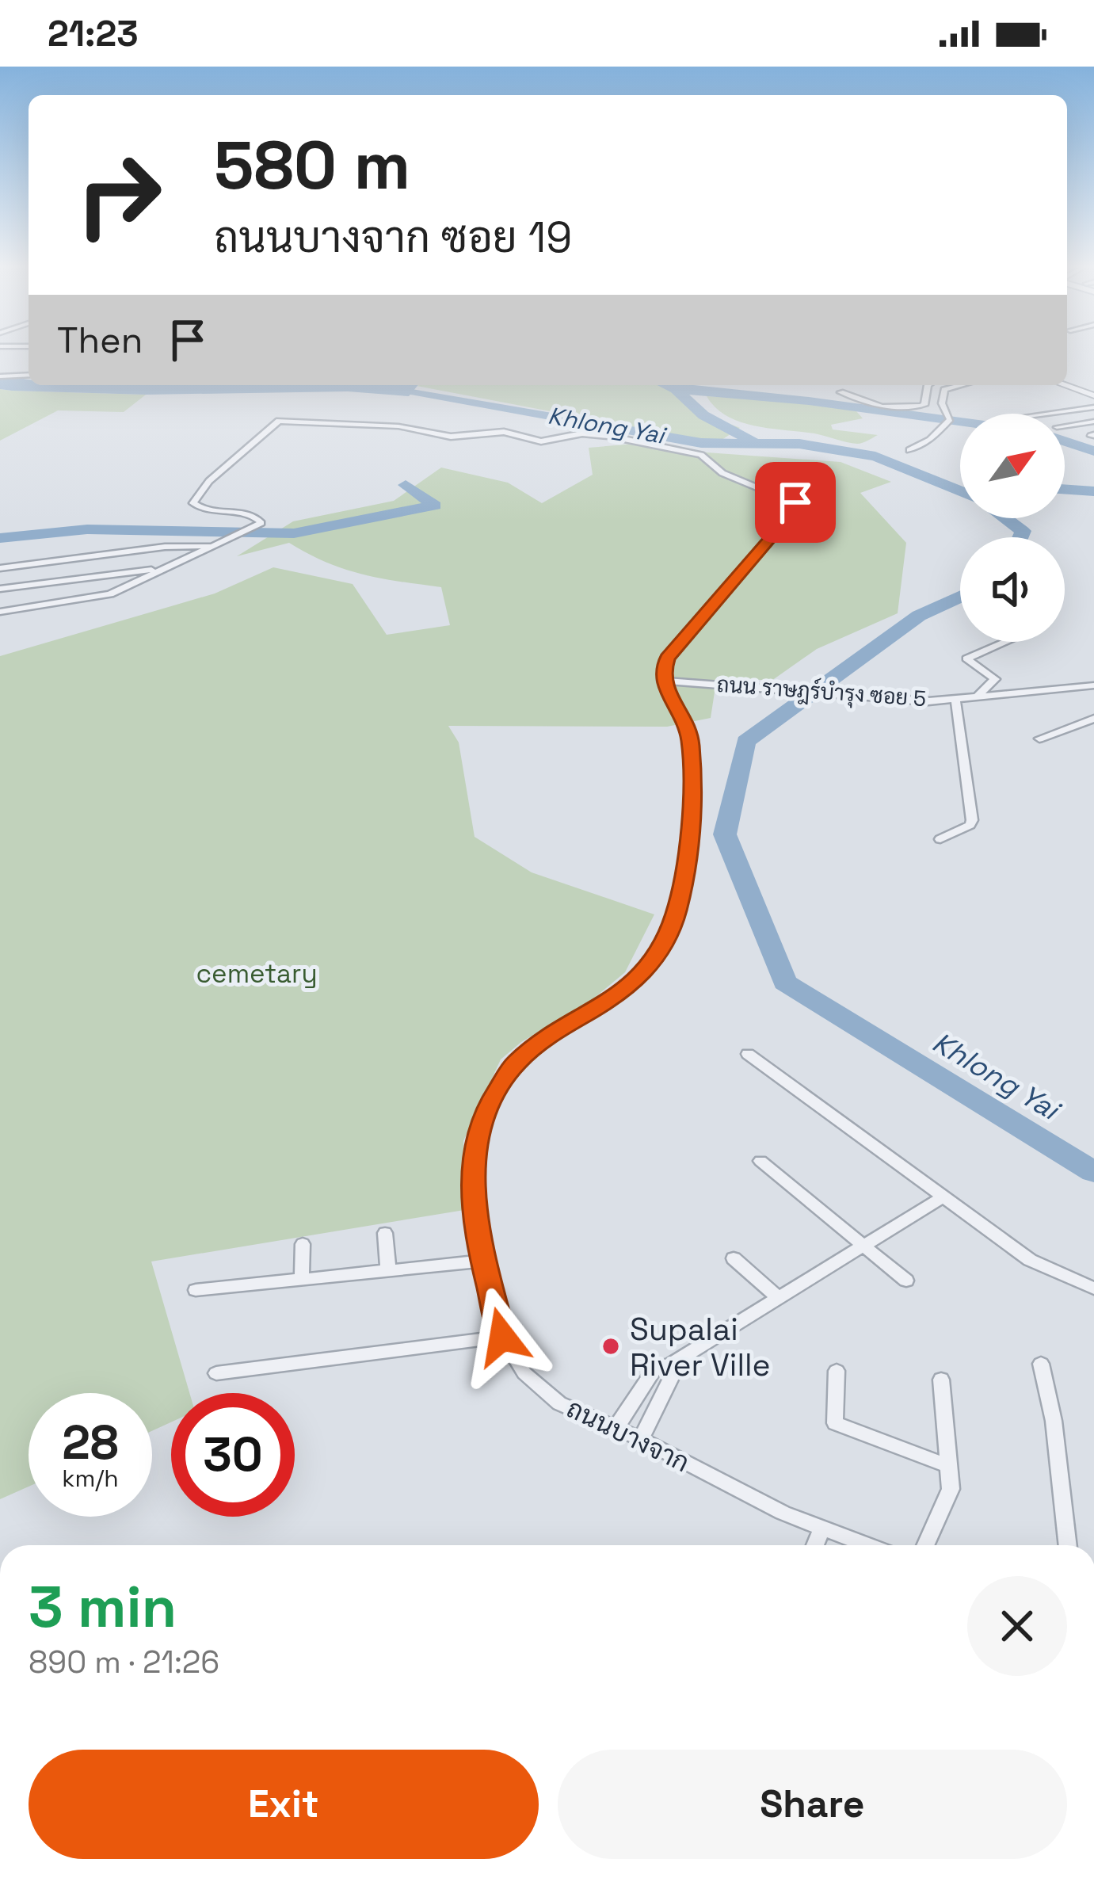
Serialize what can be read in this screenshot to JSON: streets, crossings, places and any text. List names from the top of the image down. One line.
{"streets":{"street":["ถนน ราษฎร์บำรุง ซอย 5","ถนนบางจาก"]},"crossings":[["ถนน ราษฎร์บำรุง ซอย 5","ถนนบางจาก"]],"water":["Khlong Yai"],"parks":["cemetary"],"places":["Supalai River Ville"],"north":"top right","page":{"status":"21:23","turn":["580 m","ถนนบางจาก ซอย 19"],"then":"Then","speed":"28 km/h","limit":"30","heading":["3 min","890 m · 21:26"],"buttons":["Exit","Share"]}}
